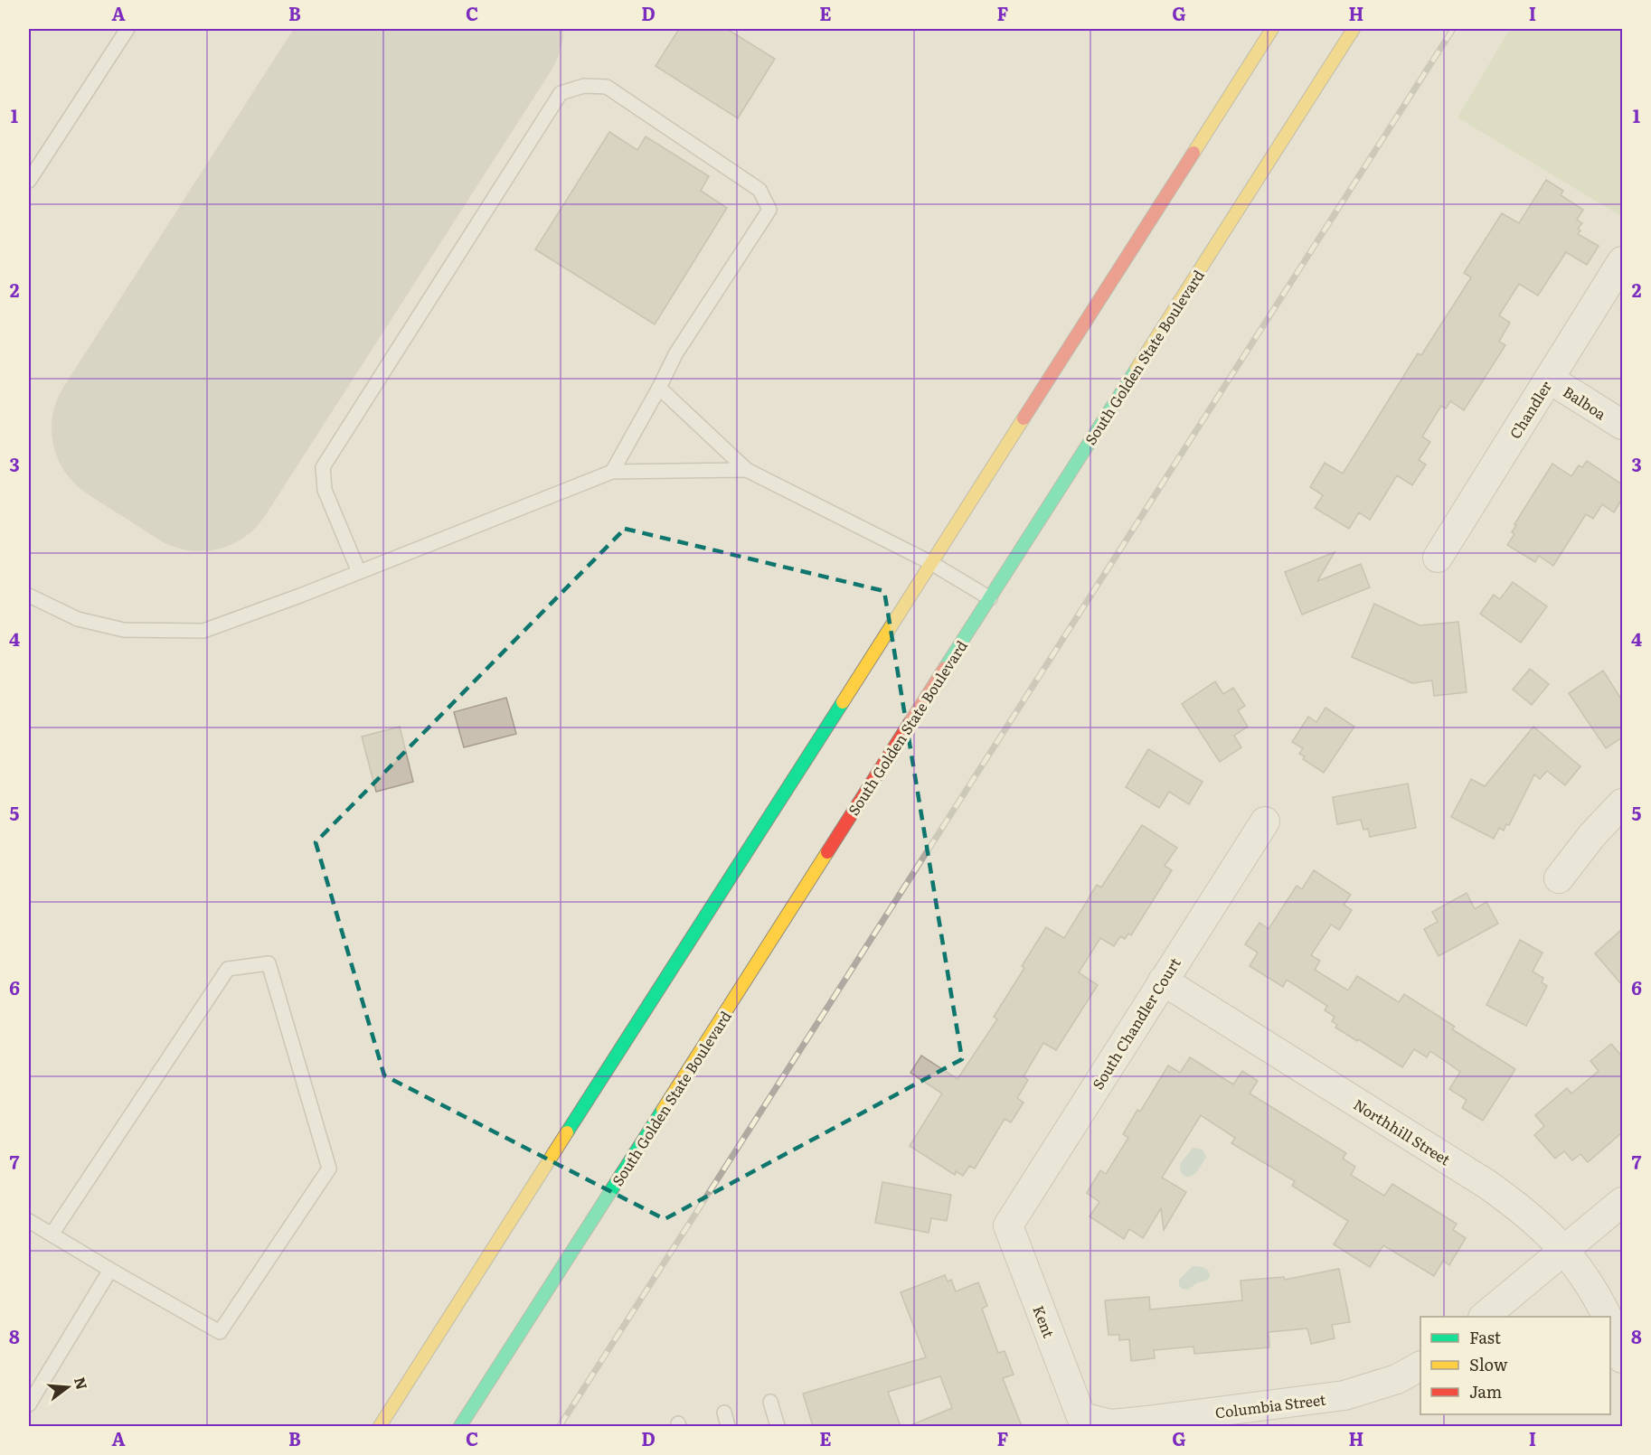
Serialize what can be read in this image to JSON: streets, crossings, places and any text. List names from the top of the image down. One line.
{"streets":{"main road":["South Golden State Boulevard"],"street":["Balboa","Chandler","South Chandler Court","Northhill Street","Kent","Columbia Street"]},"crossings":[["Balboa","Chandler"],["South Chandler Court","Northhill Street"],["South Chandler Court","Kent"],["Kent","Columbia Street"]],"legend":["Fast","Slow","Jam"],"north":"right","grid":{"columns":["A","B","C","D","E","F","G","H","I"],"rows":["1","2","3","4","5","6","7","8"]}}
